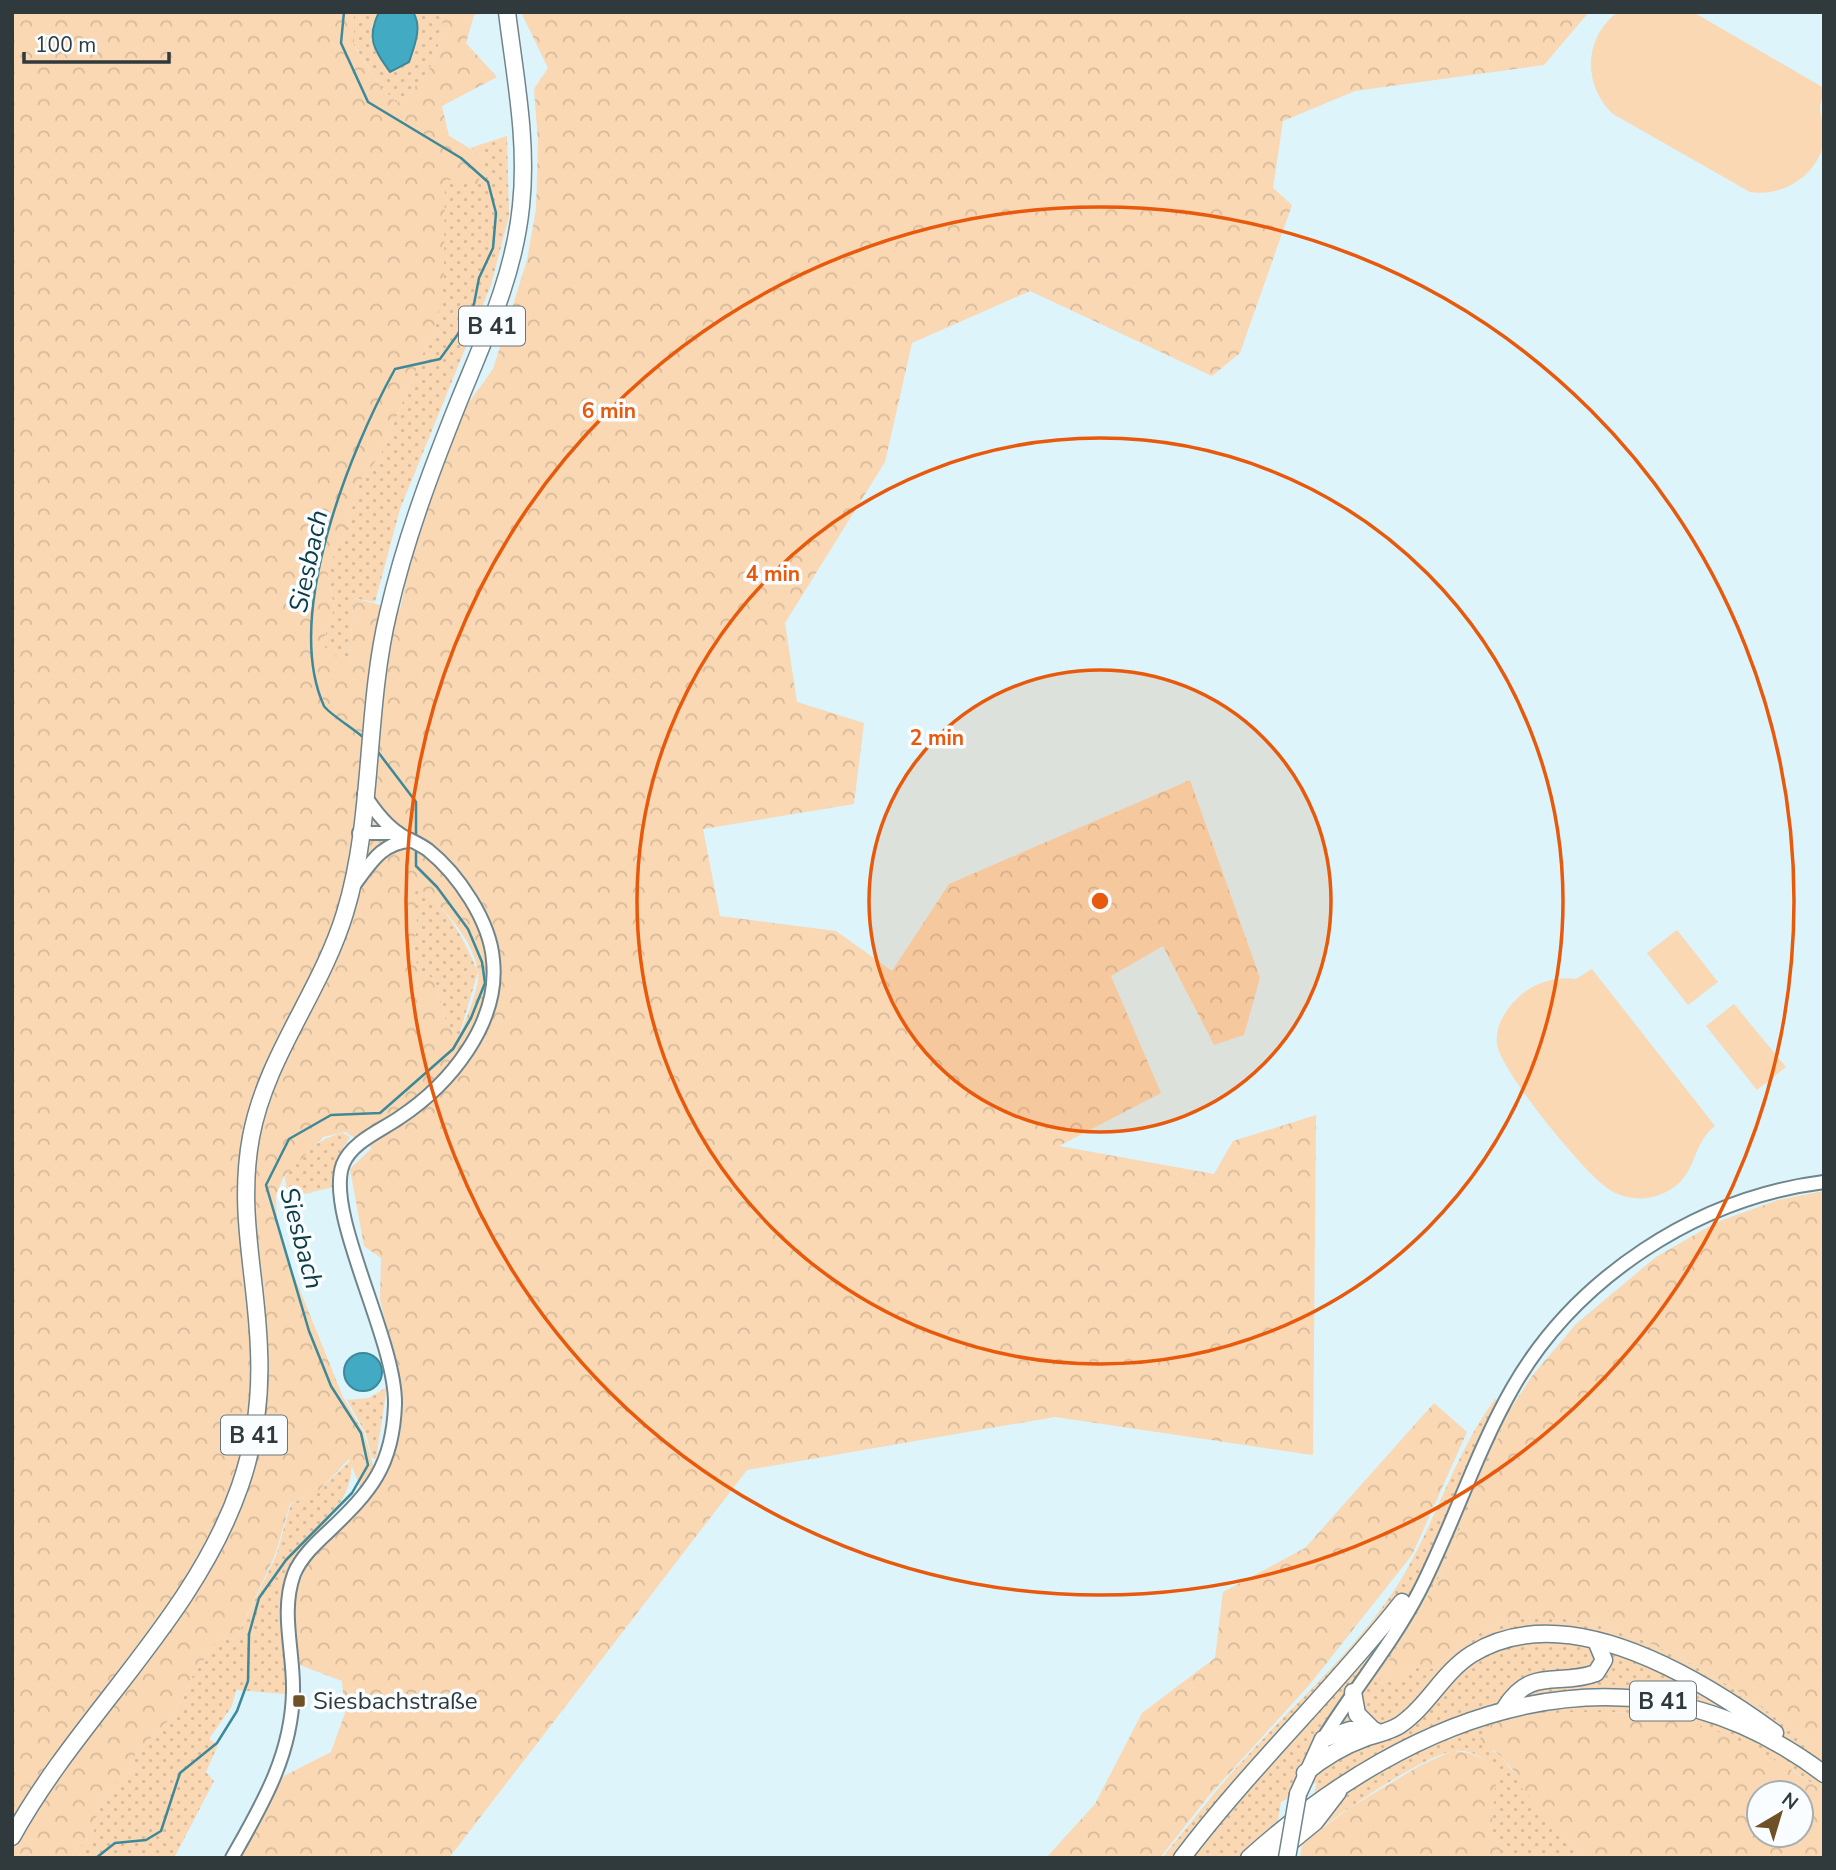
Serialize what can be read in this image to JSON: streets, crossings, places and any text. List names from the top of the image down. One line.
{"streets":{"main road":["B 41"]},"water":["Siesbach"],"places":{"transit":["Siesbachstraße"]},"scale_bar":"100 m","north":"top right","rings":["6 min","4 min","2 min"]}
